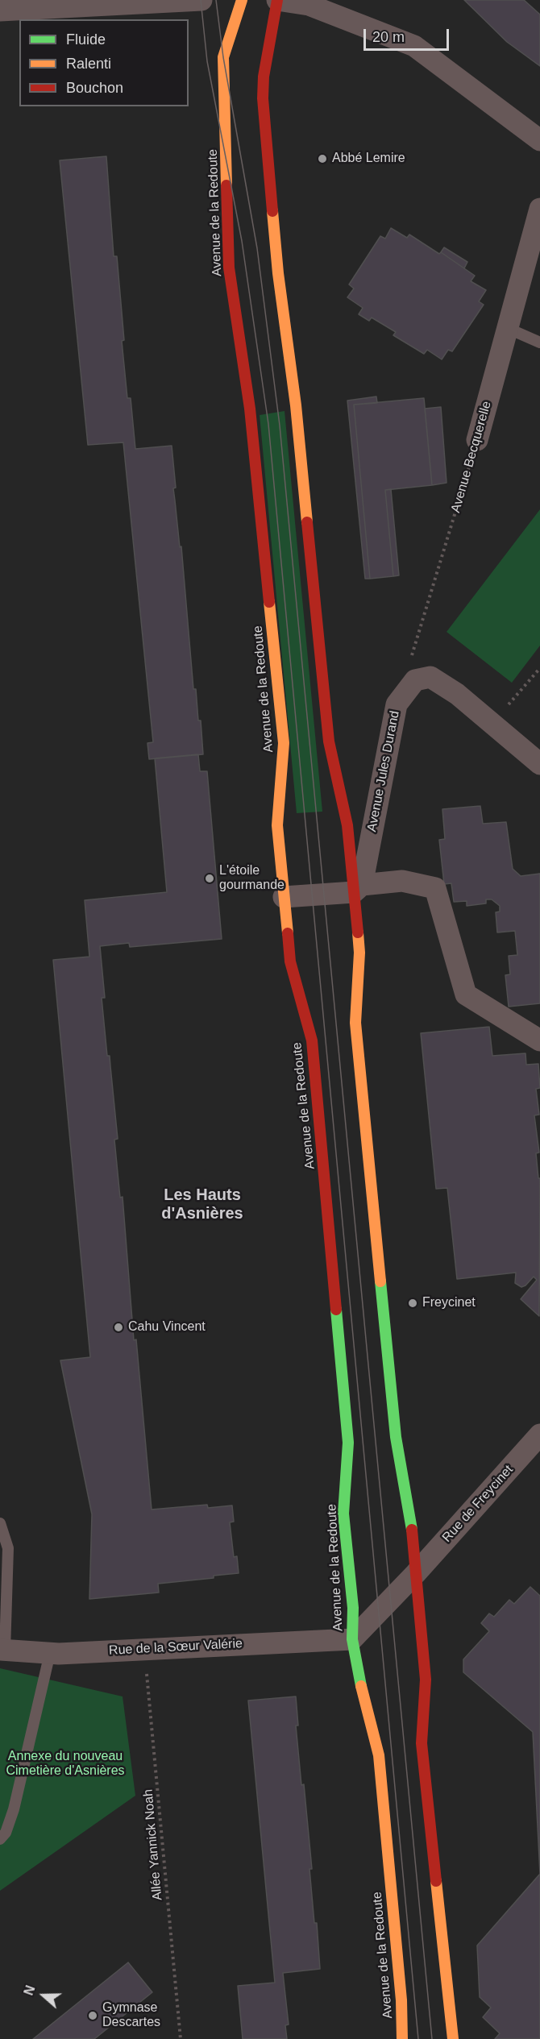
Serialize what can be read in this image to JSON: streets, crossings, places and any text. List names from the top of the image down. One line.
{"streets":{"main road":["Avenue de la Redoute"],"street":["Avenue Becquerelle","Avenue Jules Durand","Rue de Freycinet","Rue de la Sœur Valérie"],"path":["Allée Yannick Noah"]},"crossings":[["Avenue de la Redoute","Rue de Freycinet"],["Avenue de la Redoute","Rue de la Sœur Valérie"],["Rue de Freycinet","Rue de la Sœur Valérie"],["Rue de la Sœur Valérie","Allée Yannick Noah"]],"districts":["Les Hauts d'Asnières"],"parks":["Annexe du nouveau Cimetière d'Asnières"],"places":["Abbé Lemire","L'étoile gourmande","Freycinet","Cahu Vincent","Gymnase Descartes"],"legend":["Fluide","Ralenti","Bouchon"],"scale_bar":"20 m","north":"left"}
